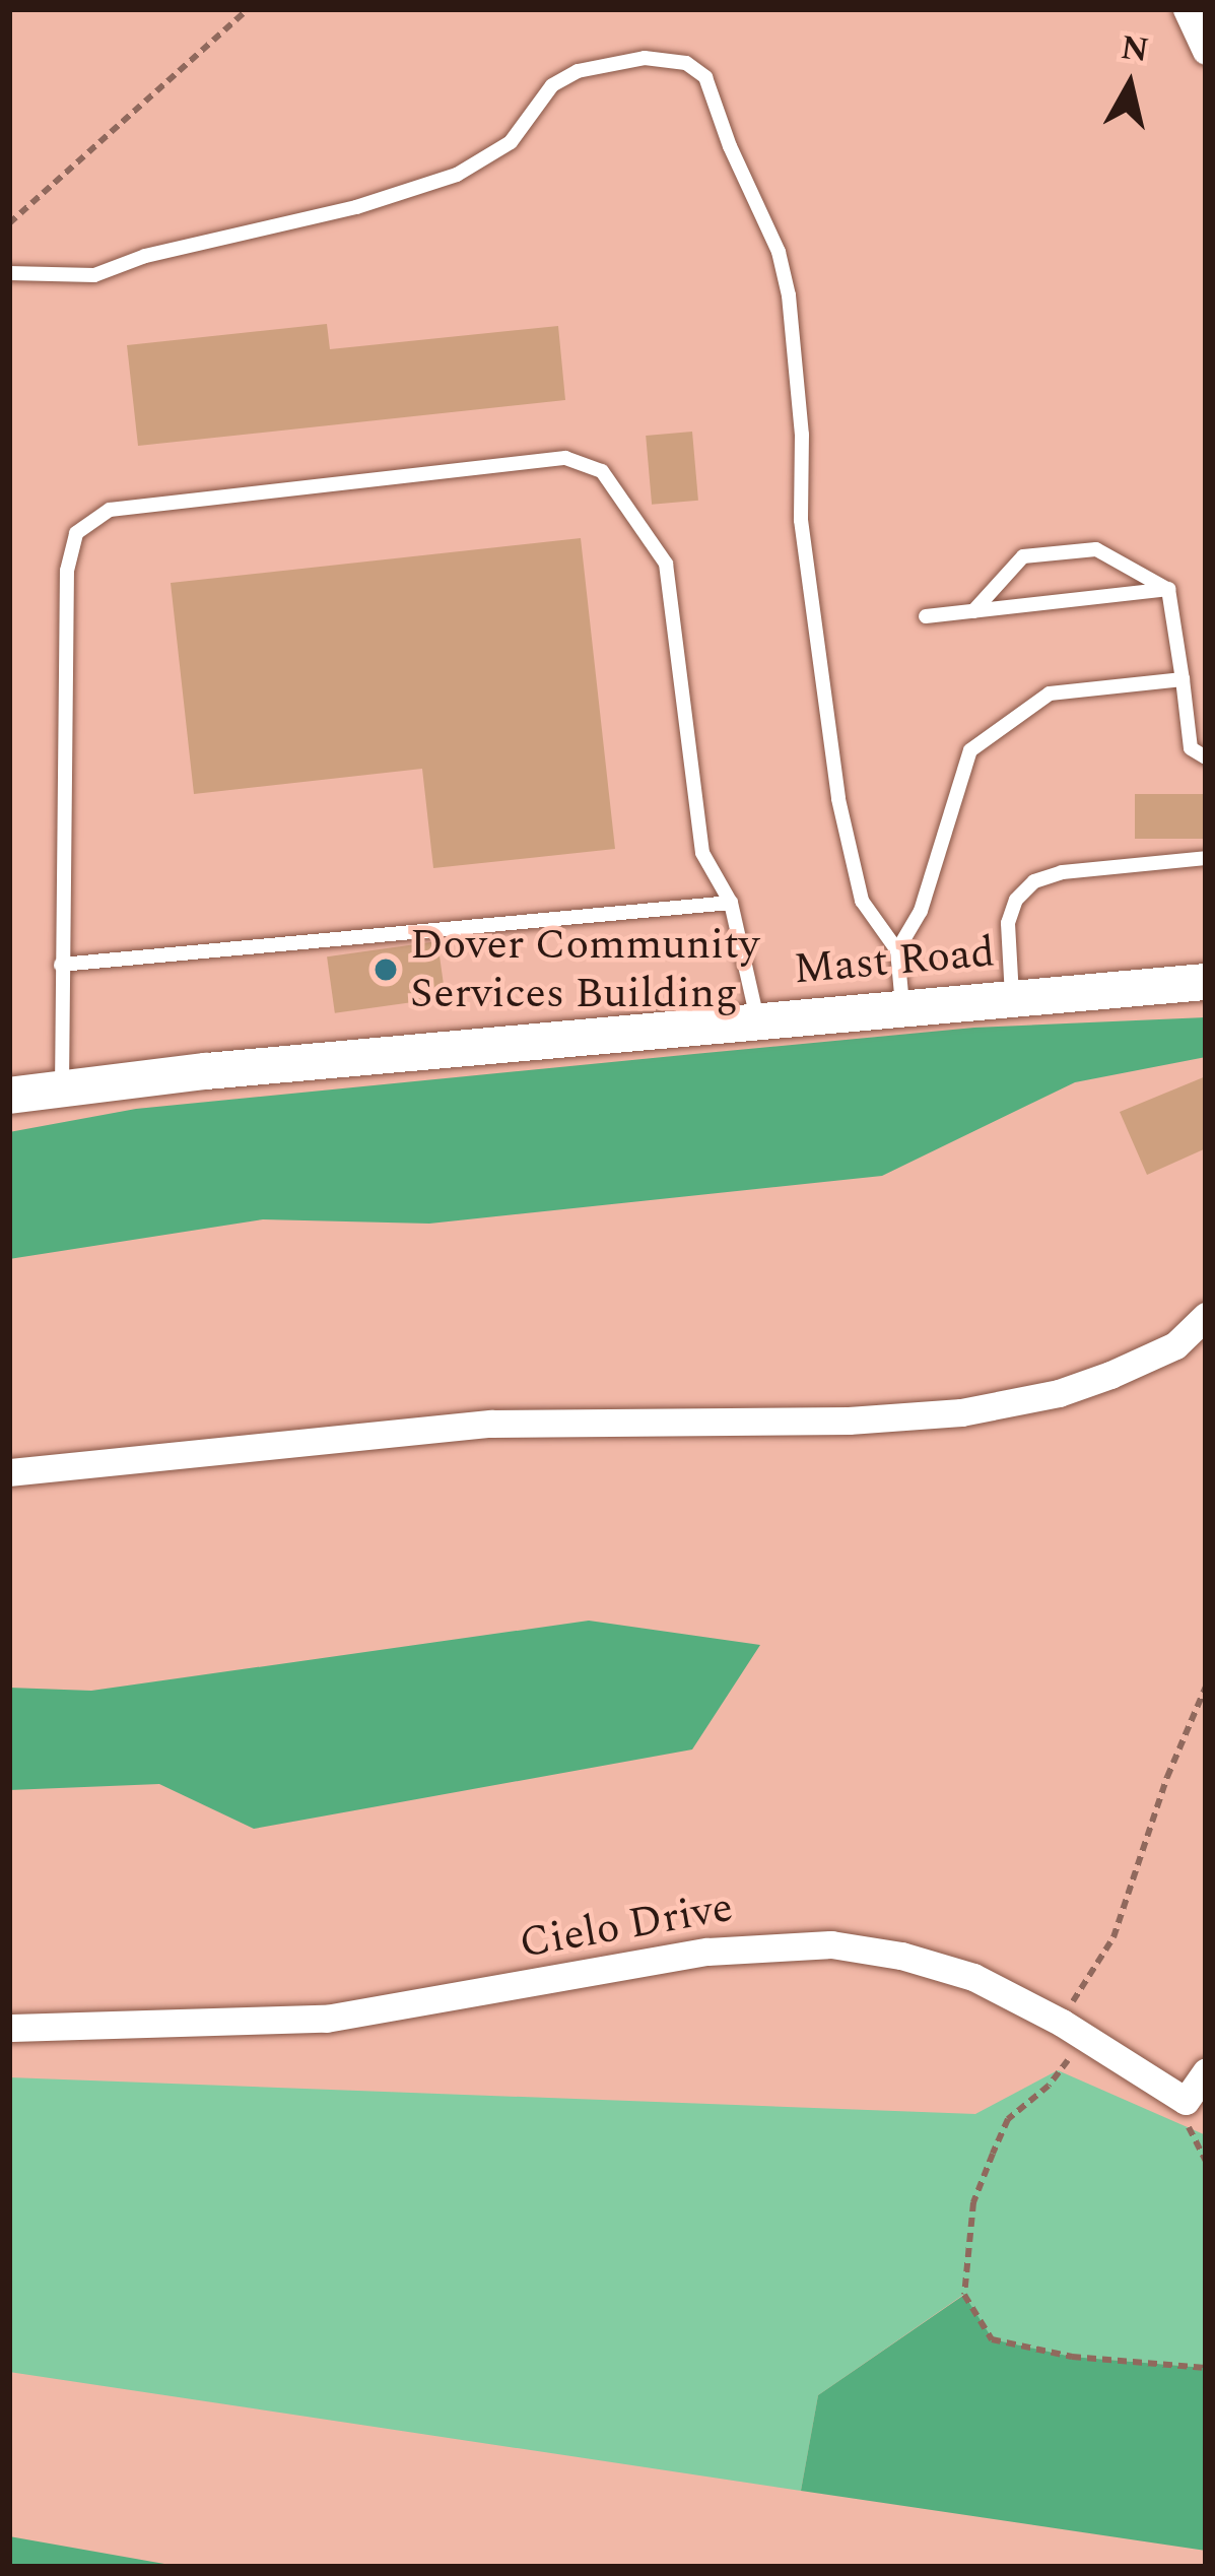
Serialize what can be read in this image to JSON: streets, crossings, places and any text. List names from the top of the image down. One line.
{"streets":{"street":["Mast Road","Cielo Drive"]},"places":["Dover Community Services Building"],"north":"top"}
